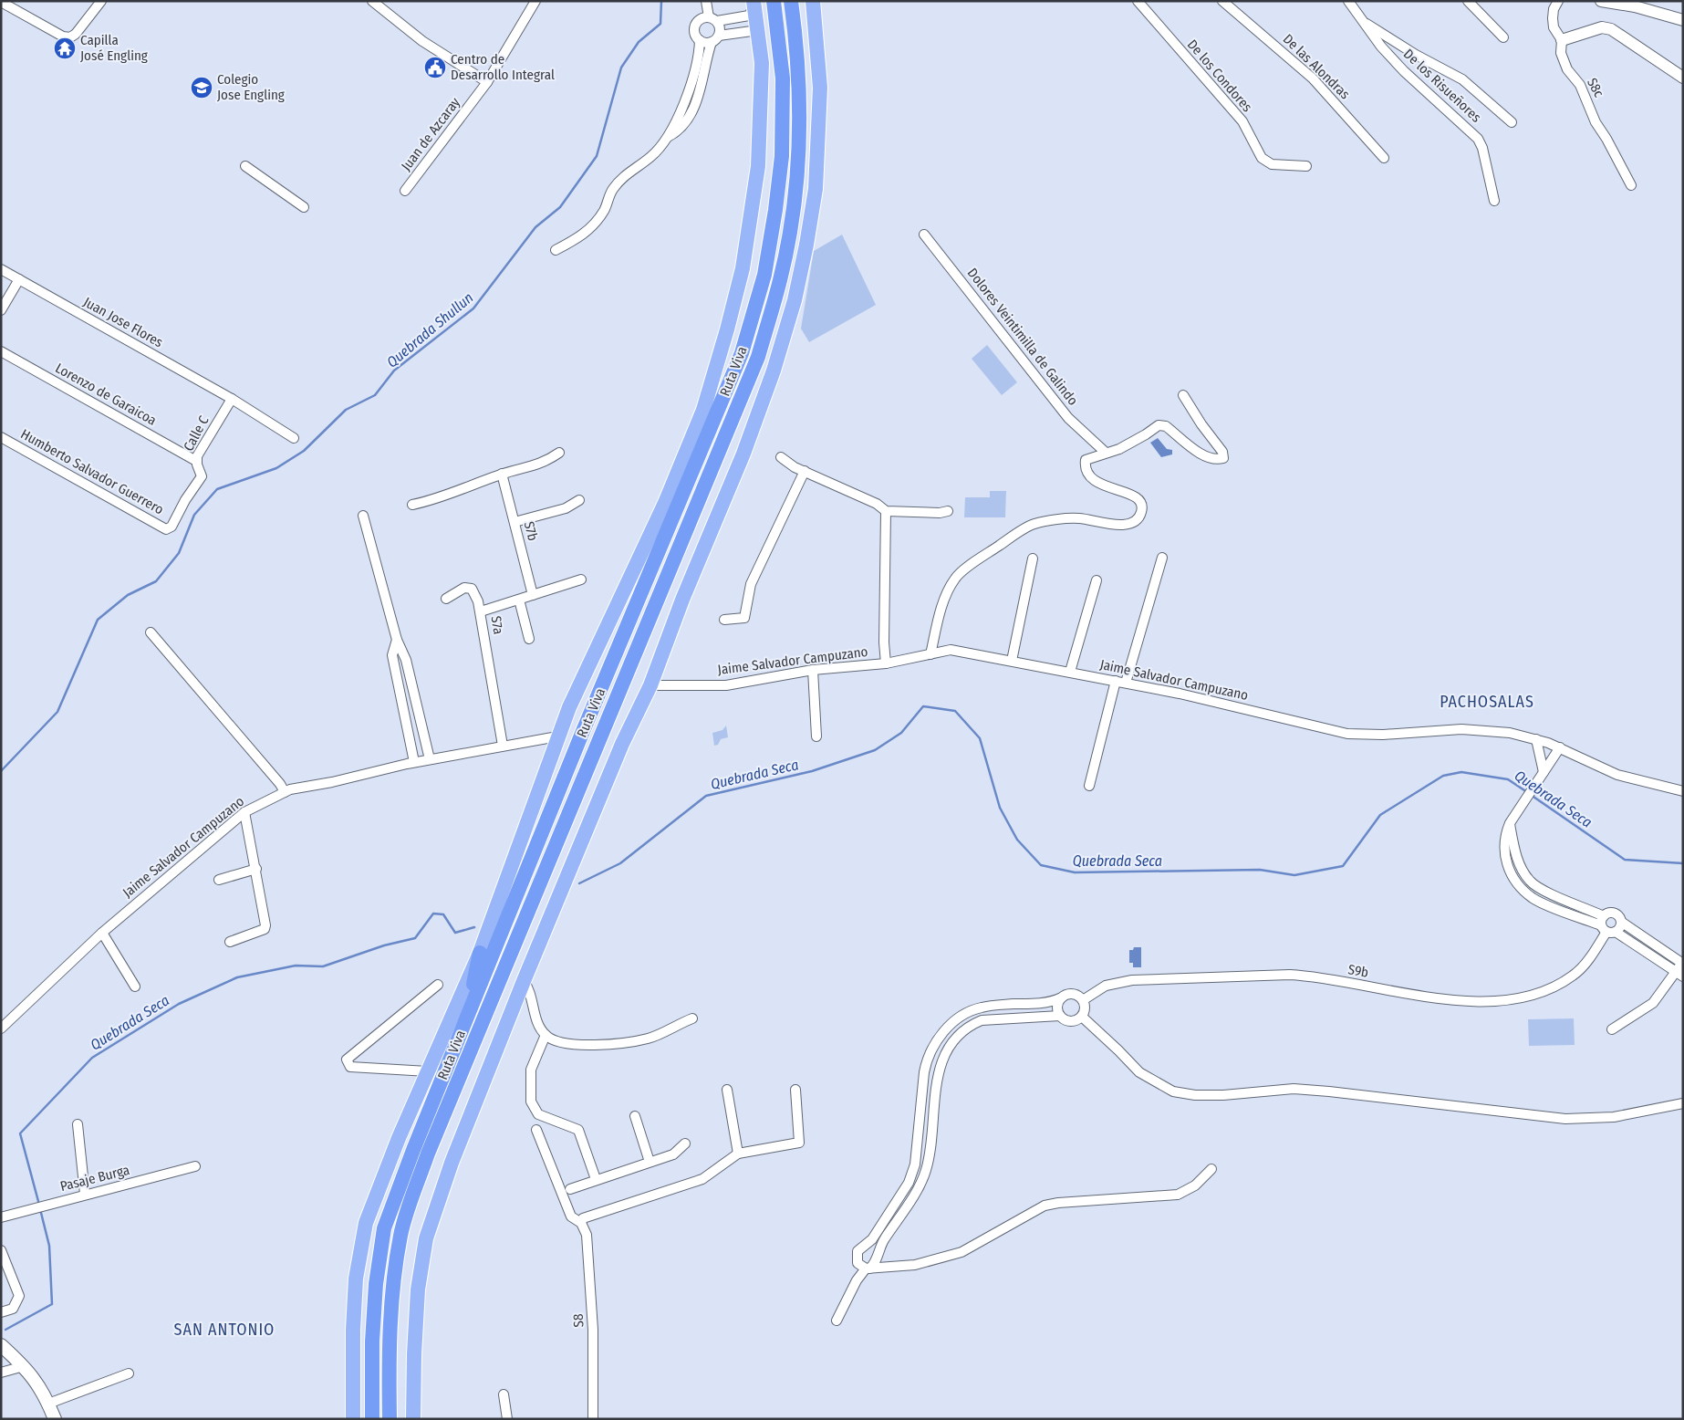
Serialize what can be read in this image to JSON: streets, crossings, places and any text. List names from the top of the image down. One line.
{"streets":{"highway":["Ruta Viva"],"street":["De las Alondras","De los Condores","De los Risueñores","S8c","Juan de Azcaray","Juan Jose Flores","Dolores Veintimilla de Galindo","Lorenzo de Garaicoa","Calle C","Humberto Salvador Guerrero","S7b","S7a","Jaime Salvador Campuzano","S9b","Pasaje Burga","S8"]},"crossings":[["Juan Jose Flores","Calle C"],["Ruta Viva","Jaime Salvador Campuzano"],["Lorenzo de Garaicoa","Calle C"],["Calle C","Humberto Salvador Guerrero"],["S7b","S7a"],["S7a","Jaime Salvador Campuzano"]],"districts":["PACHOSALAS","SAN ANTONIO"],"water":["Quebrada Shullun","Quebrada Seca"],"places":{"temple":["Capilla José Engling"],"public building":["Centro de Desarrollo Integral"],"school or university":["Colegio Jose Engling"]}}
